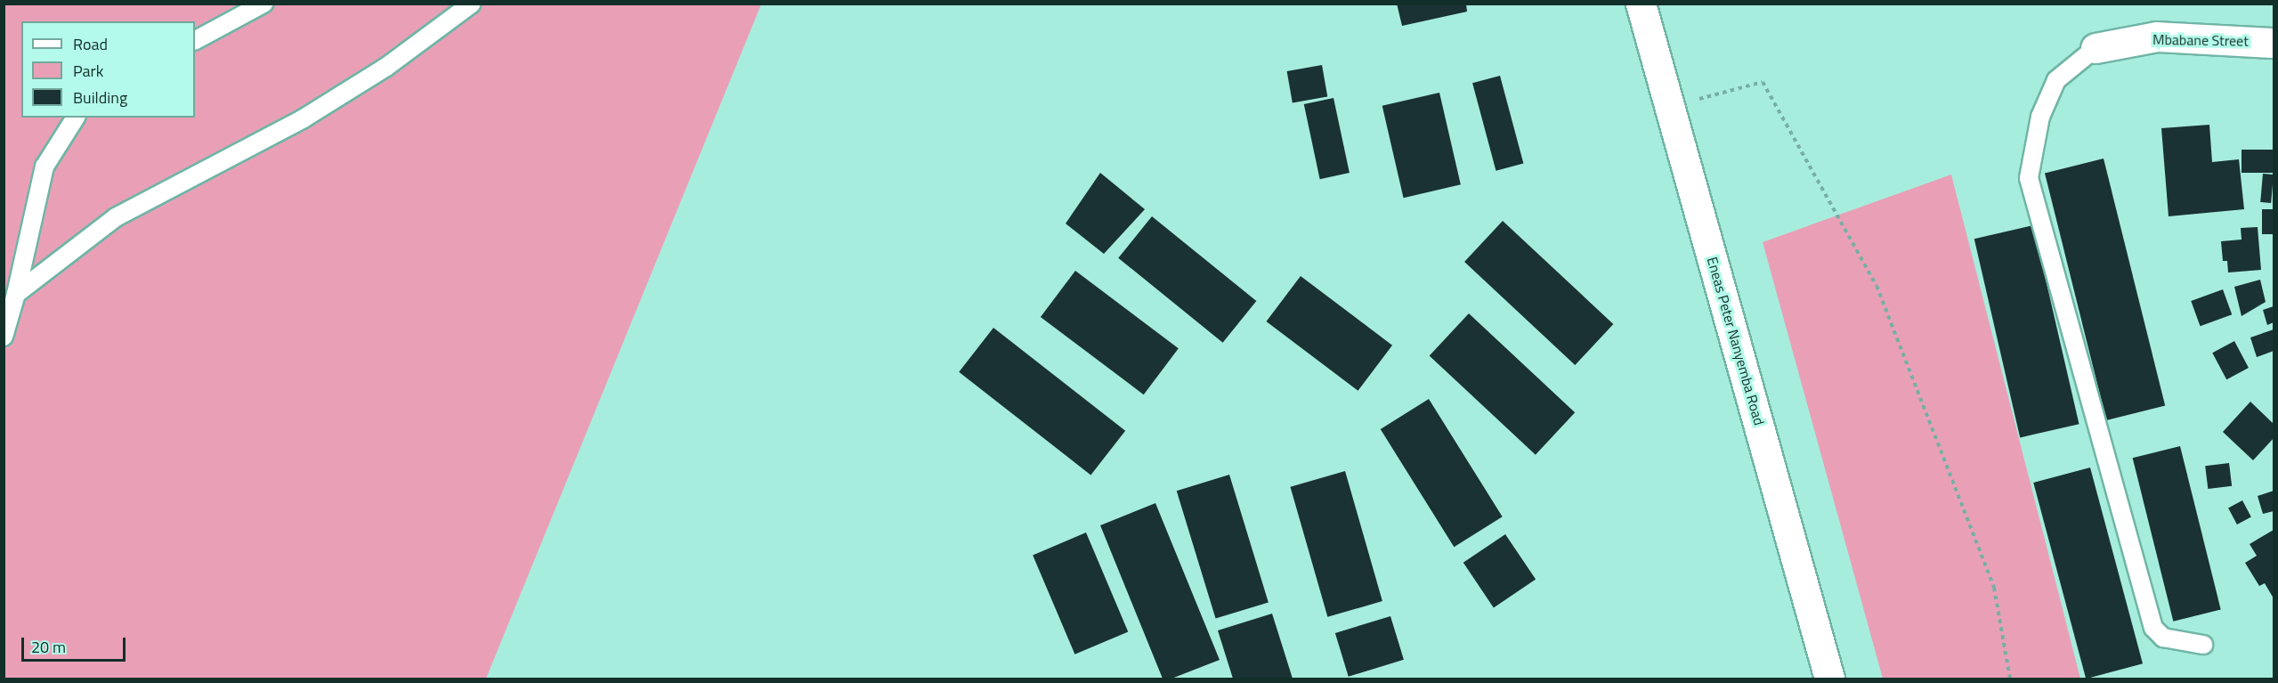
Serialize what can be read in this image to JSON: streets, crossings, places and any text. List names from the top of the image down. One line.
{"streets":{"main road":["Mbabane Street","Eneas Peter Nanyemba Road"]},"legend":["Road","Park","Building"],"scale_bar":"20 m"}
